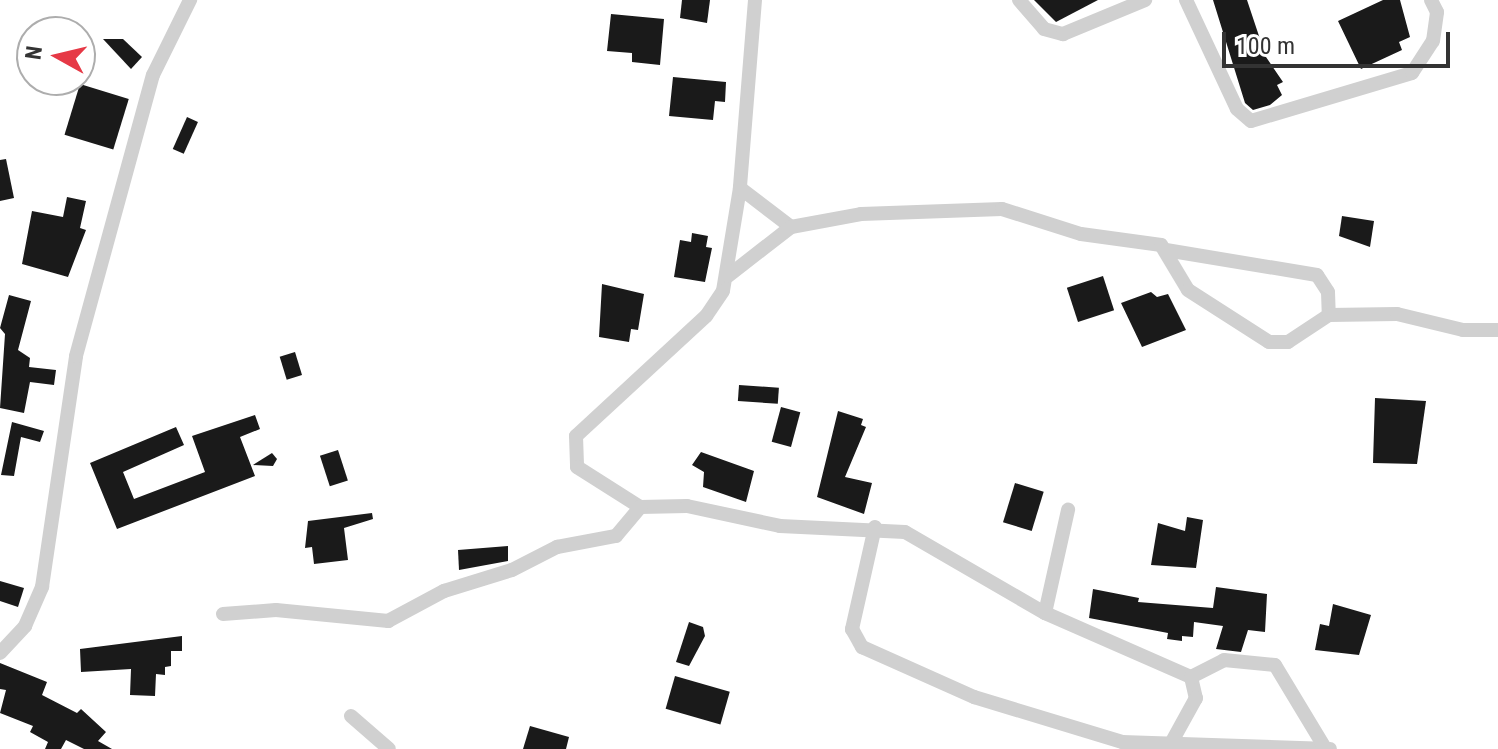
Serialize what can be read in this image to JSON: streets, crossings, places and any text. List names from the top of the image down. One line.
{"scale_bar":"100 m","north":"left"}
